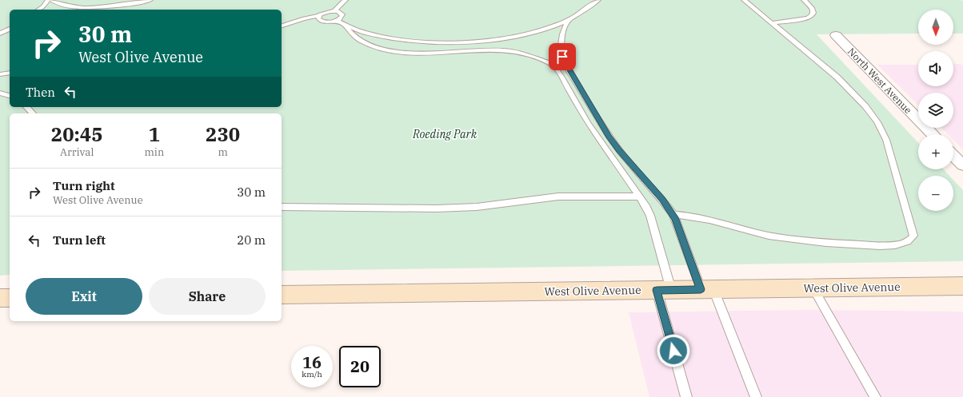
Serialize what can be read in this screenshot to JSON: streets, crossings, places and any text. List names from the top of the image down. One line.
{"streets":{"main road":["West Olive Avenue"],"street":["North West Avenue"]},"parks":["Roeding Park"],"north":"bottom","page":{"map_buttons":["+","−"],"turn":["30 m","West Olive Avenue"],"then":"Then","eta":["20:45","Arrival","1","min","230","m"],"list":[{"name":"Turn right","note":"West Olive Avenue","value":"30 m"},{"name":"Turn left","value":"20 m"}],"buttons":["Exit","Share"],"speed":"16 km/h","limit":"20"}}
